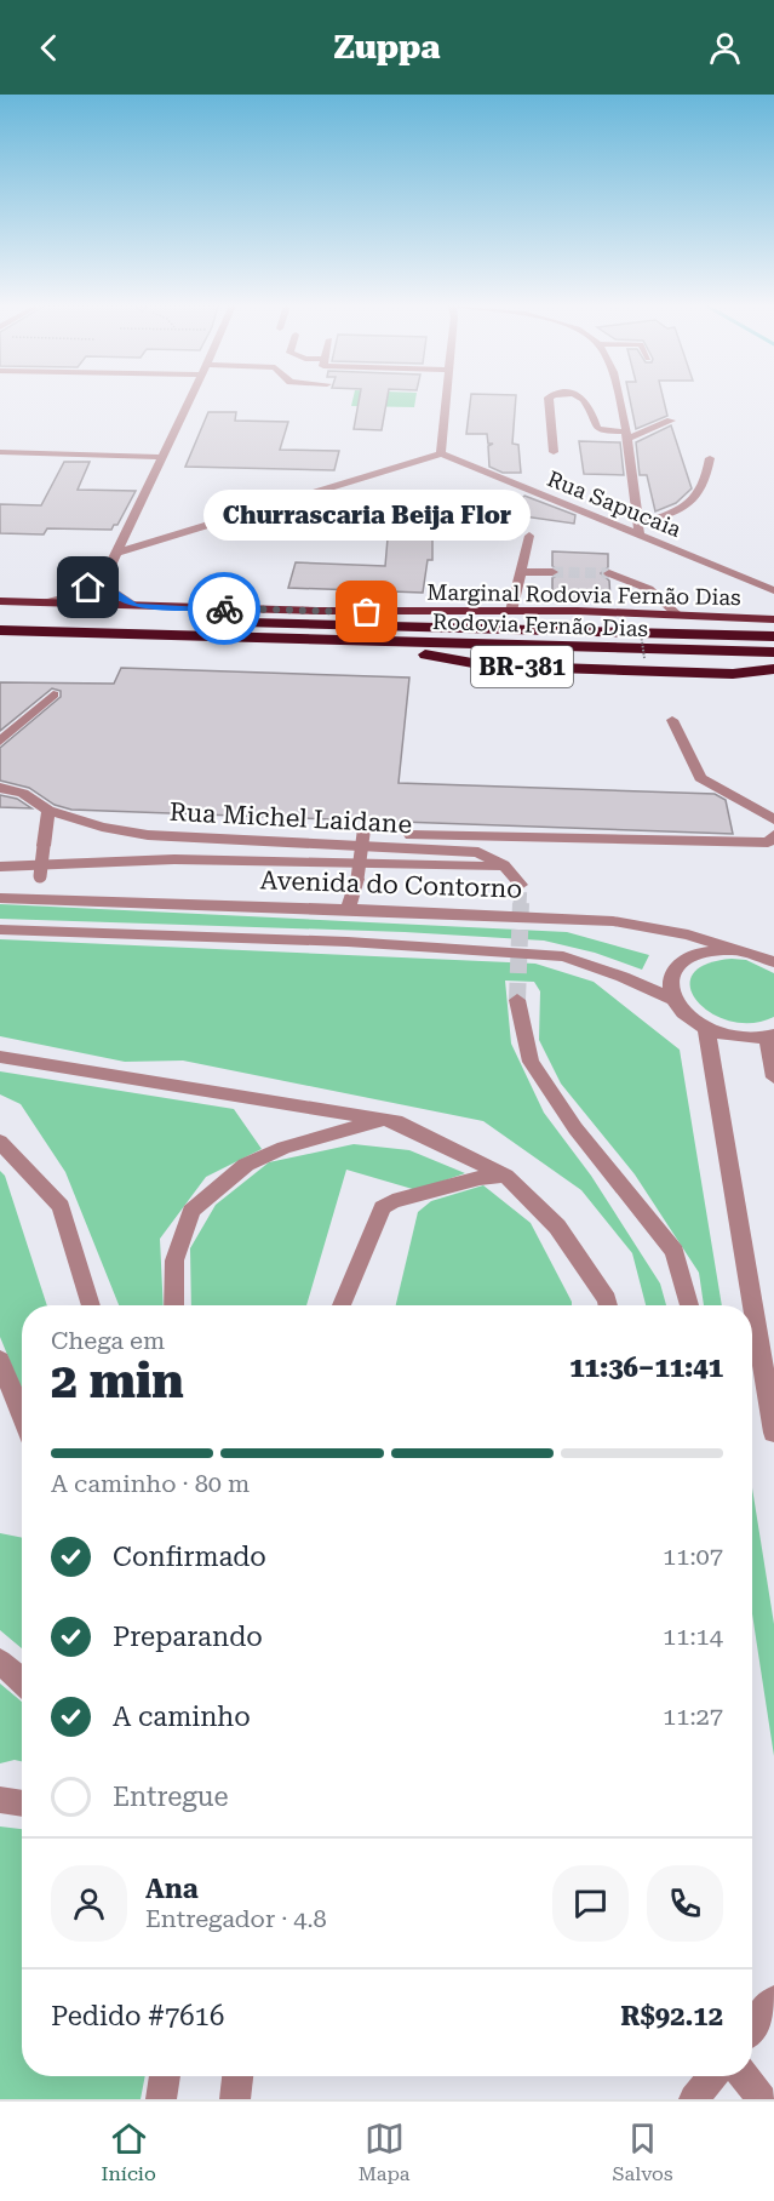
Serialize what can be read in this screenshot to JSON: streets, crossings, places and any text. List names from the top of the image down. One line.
{"streets":{"highway":["Rodovia Fernão Dias","BR-381"],"main road":["Marginal Rodovia Fernão Dias"],"street":["Rua Sapucaia","Rua Michel Laidane","Avenida do Contorno"]},"crossings":[["Rodovia Fernão Dias","BR-381"]],"places":["Churrascaria Beija Flor"],"page":{"header":"Zuppa","bubble":"Churrascaria Beija Flor","heading":["2 min","Chega em","11:36–11:41"],"panel":["Ana","Entregador · 4.8","Pedido #7616","R$92.12"],"bar":"A caminho · 80 m","list":[["Confirmado","11:07"],["Preparando","11:14"],["A caminho","11:27"],"Entregue"],"tabs":["Início","Mapa","Salvos"]}}
